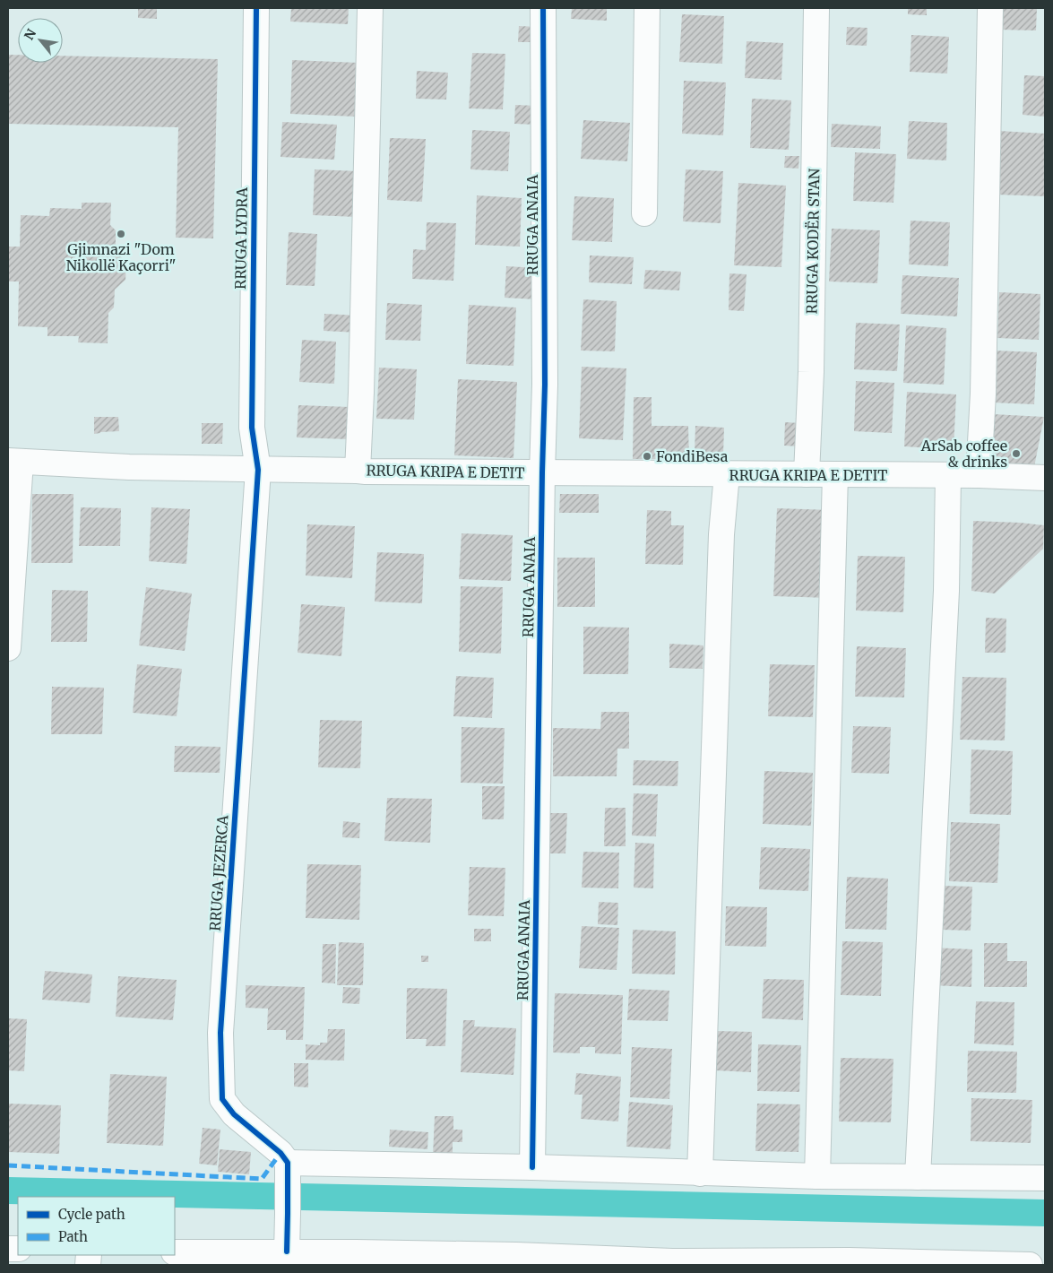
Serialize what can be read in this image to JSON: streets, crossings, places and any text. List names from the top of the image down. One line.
{"streets":{"street":["RRUGA ANAIA","RRUGA LYDRA","RRUGA KODËR STAN","RRUGA KRIPA E DETIT","RRUGA JEZERCA"]},"crossings":[["RRUGA ANAIA","RRUGA KRIPA E DETIT"],["RRUGA LYDRA","RRUGA KRIPA E DETIT"],["RRUGA LYDRA","RRUGA JEZERCA"],["RRUGA KODËR STAN","RRUGA KRIPA E DETIT"],["RRUGA KRIPA E DETIT","RRUGA JEZERCA"]],"places":["Gjimnazi \"Dom Nikollë Kaçorri\"","ArSab coffee & drinks","FondiBesa"],"legend":["Cycle path","Path"],"north":"top left"}
